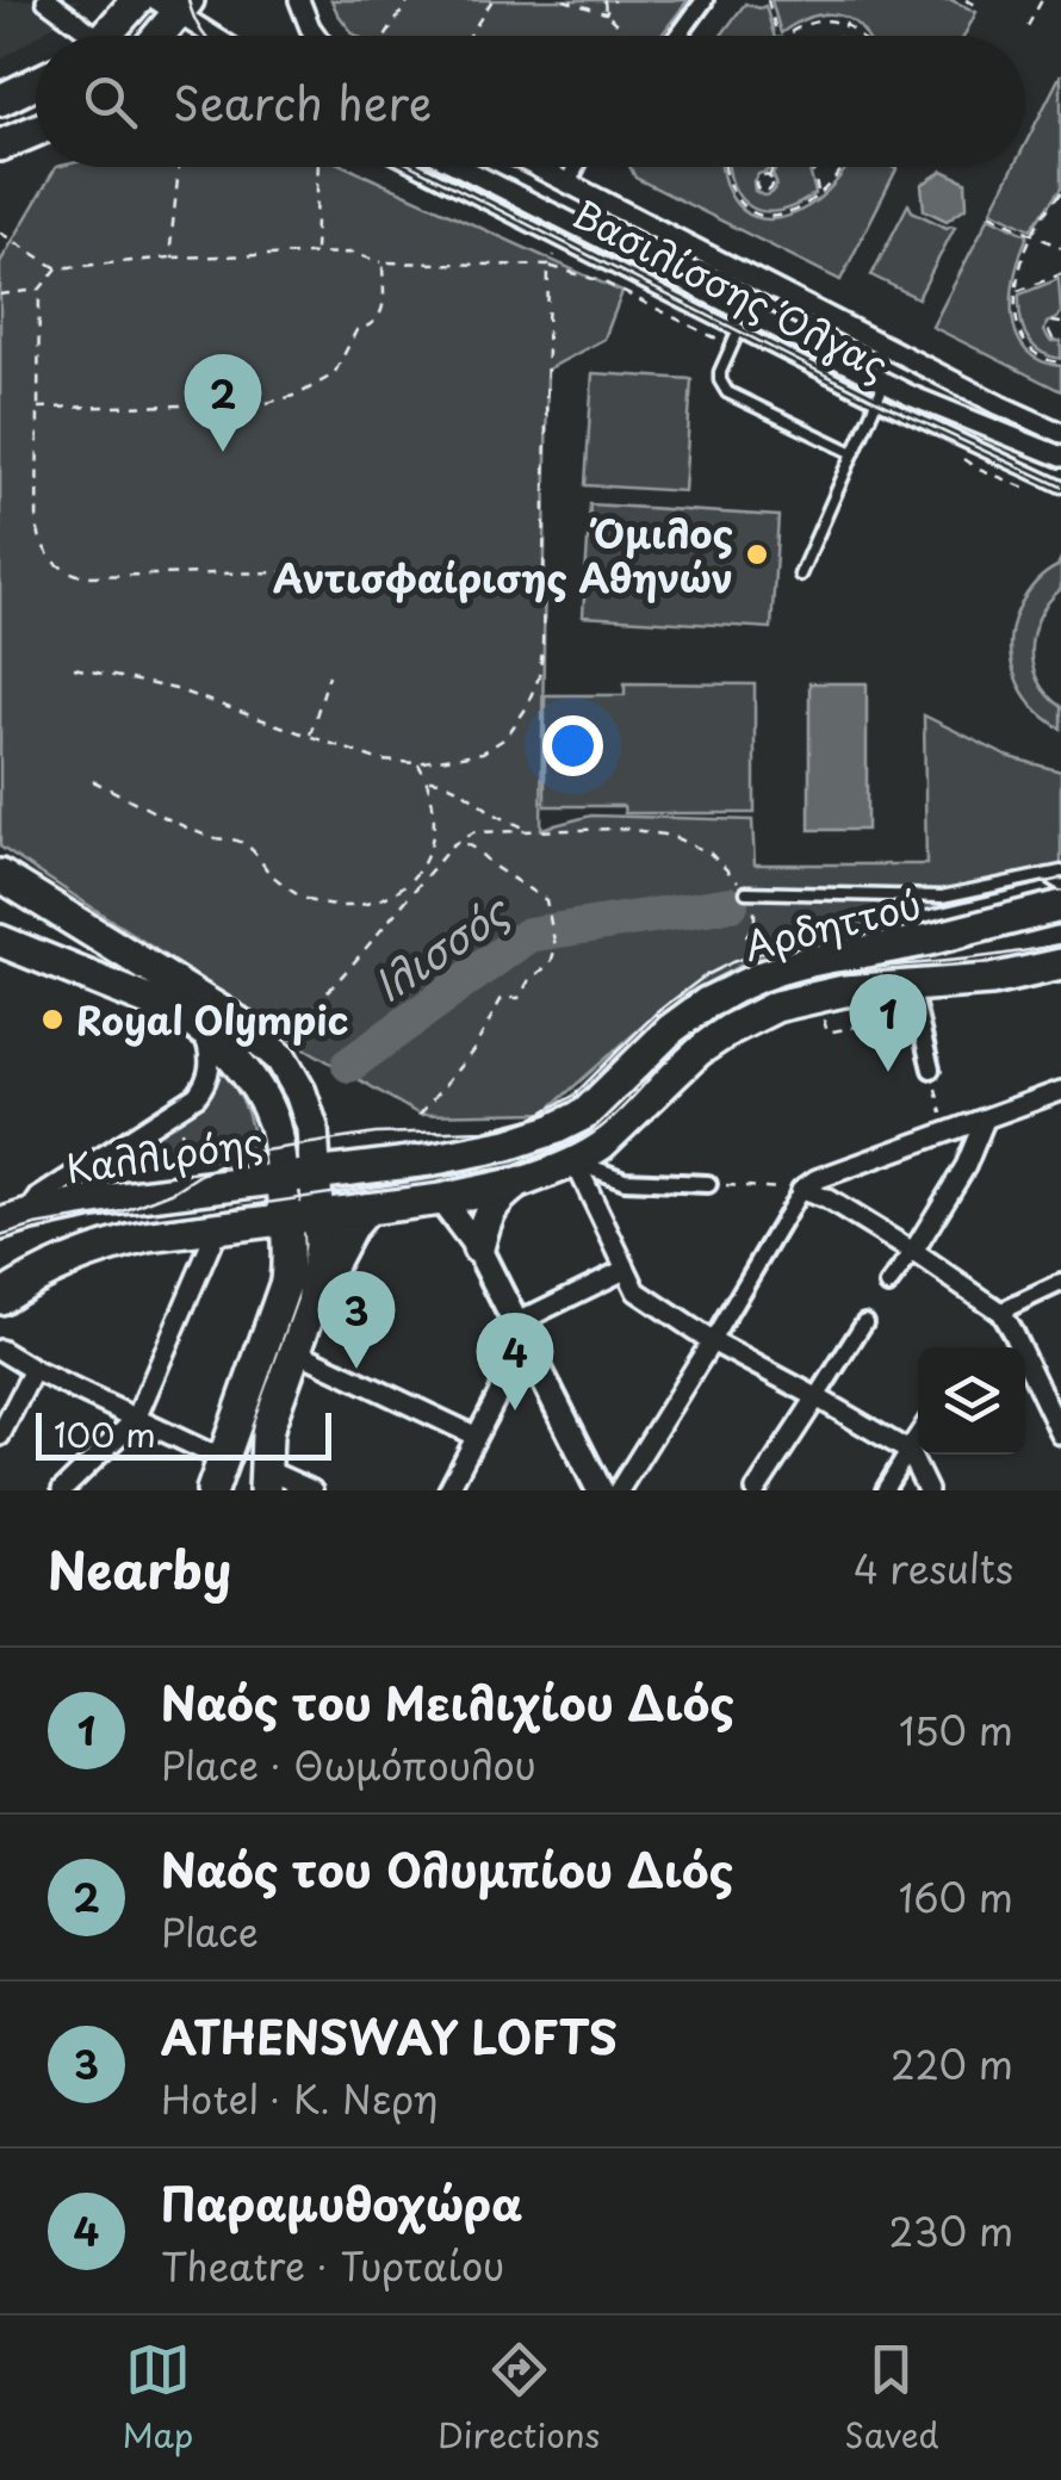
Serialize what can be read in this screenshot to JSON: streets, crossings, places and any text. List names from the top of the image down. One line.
{"streets":{"main road":["Αρδηττού","Καλλιρόης"],"street":["Βασιλίσσης Όλγας"]},"crossings":[["Αρδηττού","Καλλιρόης"]],"water":["Ιλισσός"],"places":["Όμιλος Αντισφαίρισης Αθηνών","Royal Olympic"],"scale_bar":"100 m","page":{"search":"Search here","pins":["2","1","3","4"],"scale":"100 m","heading":["Nearby","4 results"],"list":[{"mark":"1","name":"Ναός του Μειλιχίου Διός","note":"Place · Θωμόπουλου","value":"150 m"},{"mark":"2","name":"Ναός του Ολυμπίου Διός","note":"Place","value":"160 m"},{"mark":"3","name":"ATHENSWAY LOFTS","note":"Hotel · Κ. Νερη","value":"220 m"},{"mark":"4","name":"Παραμυθοχώρα","note":"Theatre · Τυρταίου","value":"230 m"}],"nav":["Map","Directions","Saved"]}}
